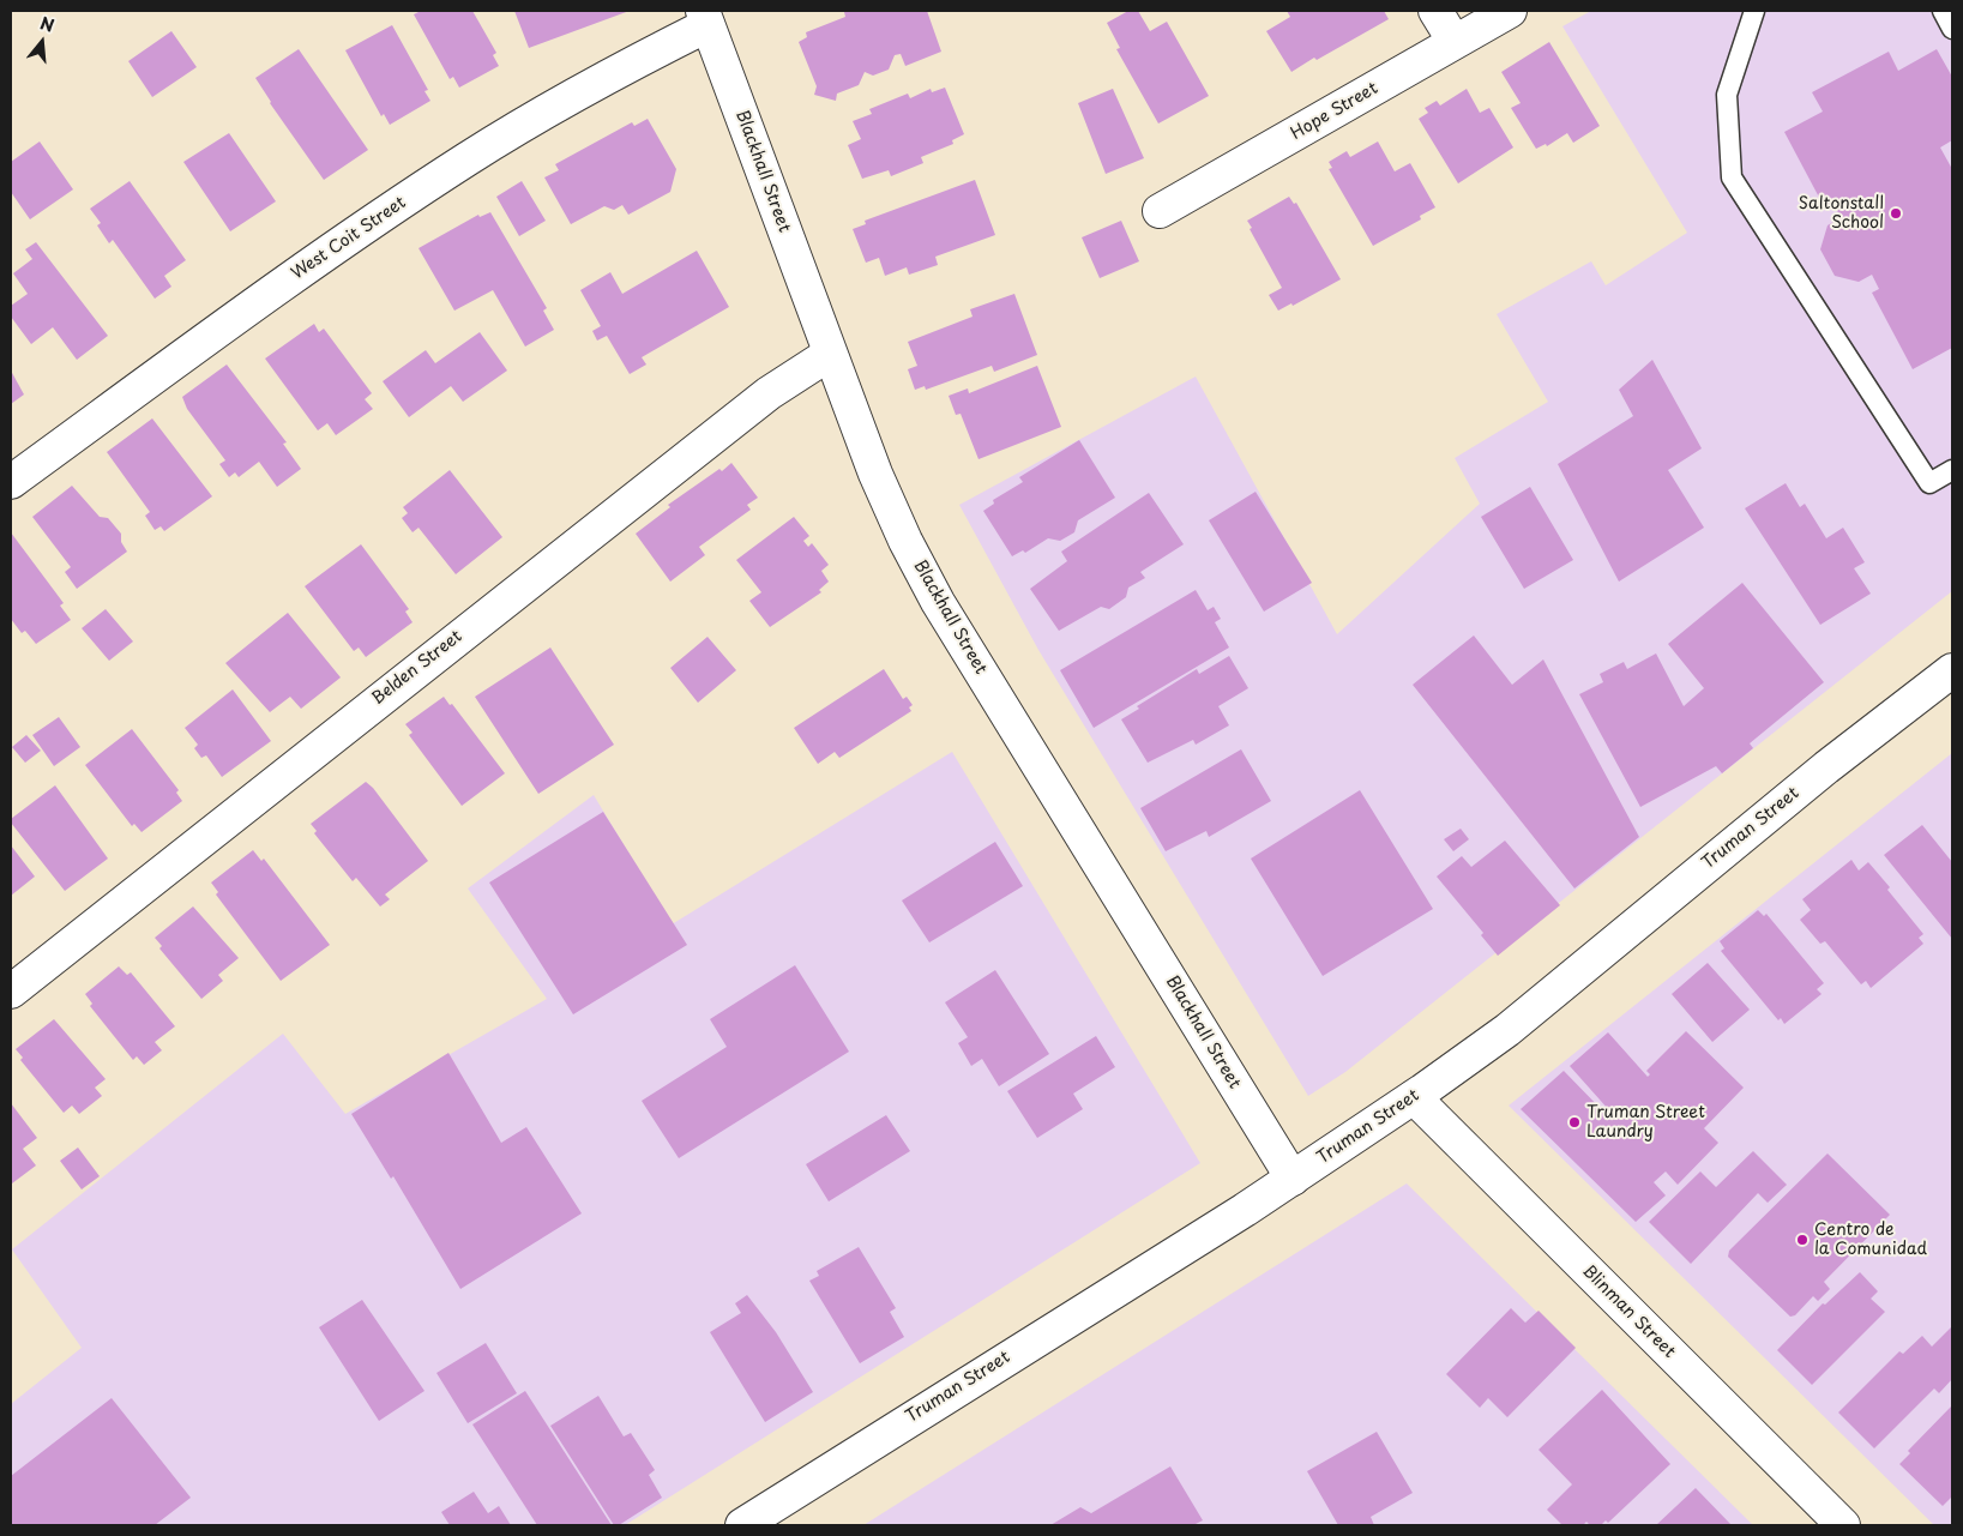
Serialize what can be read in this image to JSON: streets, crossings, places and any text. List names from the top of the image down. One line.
{"streets":{"street":["Hope Street","Blackhall Street","West Coit Street","Belden Street","Truman Street","Blinman Street"]},"crossings":[["Blackhall Street","West Coit Street"],["Blackhall Street","Belden Street"],["Blackhall Street","Truman Street"],["Truman Street","Blinman Street"]],"places":["Saltonstall School","Truman Street Laundry","Centro de la Comunidad"],"north":"top"}
